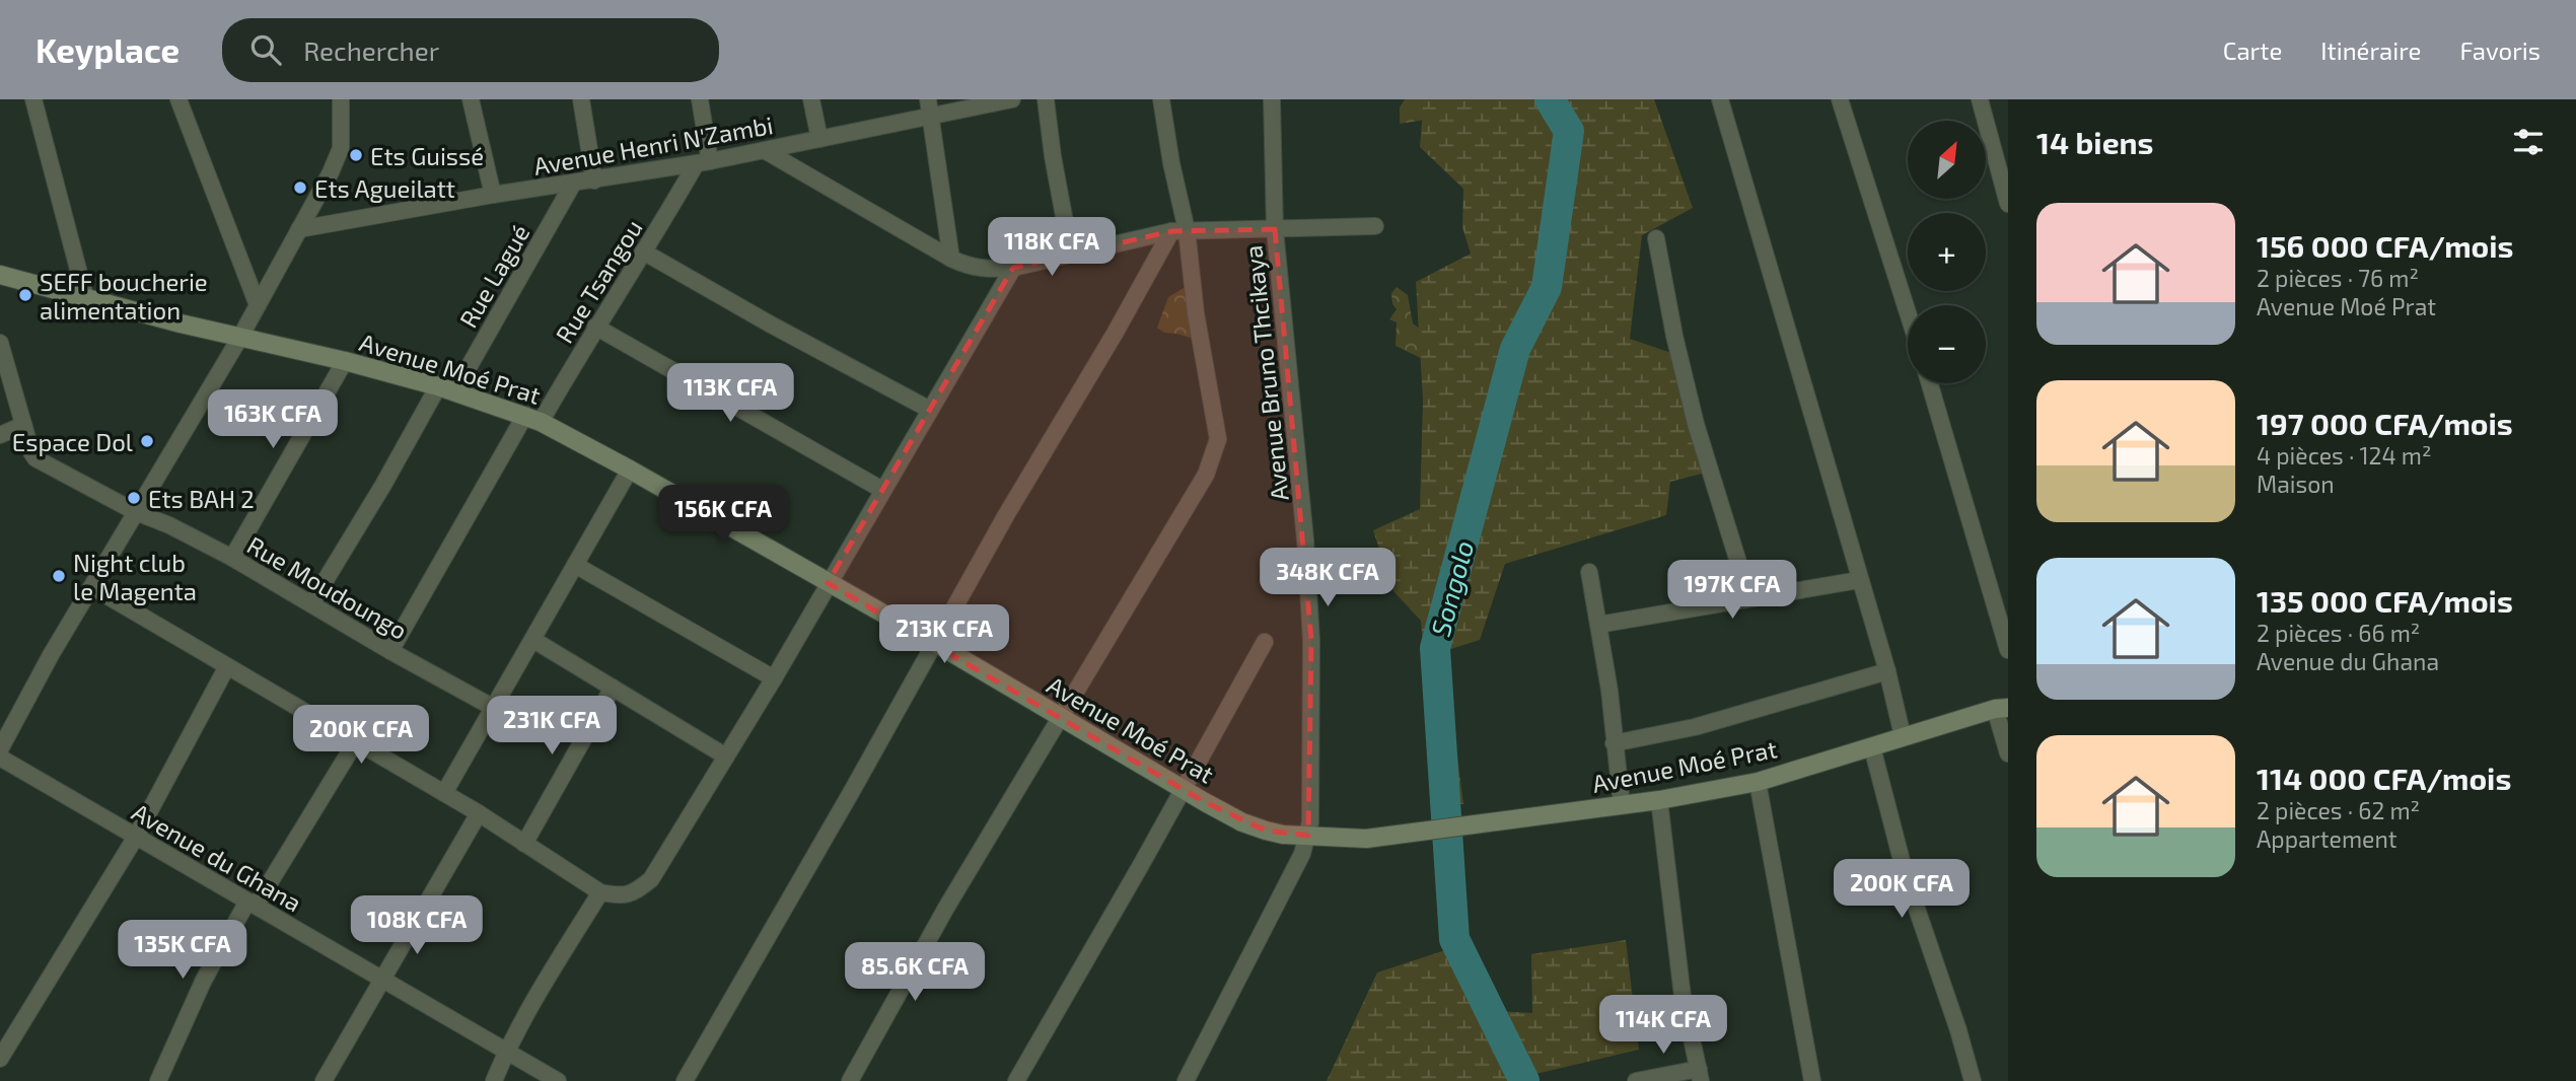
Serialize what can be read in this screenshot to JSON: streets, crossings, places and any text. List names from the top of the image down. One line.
{"streets":{"street":["Avenue Henri N'Zambi","Rue Lagué","Rue Tsangou","Avenue Moé Prat","Avenue Bruno Thcikaya","Rue Moudoungo","Avenue du Ghana"]},"crossings":[["Avenue Henri N'Zambi","Rue Lagué"],["Avenue Henri N'Zambi","Rue Tsangou"],["Rue Lagué","Avenue Moé Prat"],["Rue Lagué","Rue Moudoungo"],["Rue Tsangou","Avenue Moé Prat"],["Rue Tsangou","Rue Moudoungo"],["Avenue Moé Prat","Avenue Bruno Thcikaya"]],"water":["Songolo"],"places":["Ets Guissé","Ets Agueilatt","SEFF boucherie alimentation","Espace Dol","Ets BAH 2","Night club le Magenta"],"north":"top right","page":{"header":"Keyplace","search":"Rechercher","nav":["Carte","Itinéraire","Favoris"],"heading":"14 biens","map_buttons":["+","−"],"list":[{"name":"156 000 CFA/mois","note":"2 pièces · 76 m² · Avenue Moé Prat"},{"name":"197 000 CFA/mois","note":"4 pièces · 124 m² · Maison"},{"name":"135 000 CFA/mois","note":"2 pièces · 66 m² · Avenue du Ghana"},{"name":"114 000 CFA/mois","note":"2 pièces · 62 m² · Appartement"}],"price":["118K CFA","113K CFA","163K CFA","156K CFA","348K CFA","197K CFA","213K CFA","231K CFA","200K CFA","200K CFA","108K CFA","135K CFA","85.6K CFA","114K CFA"]}}
